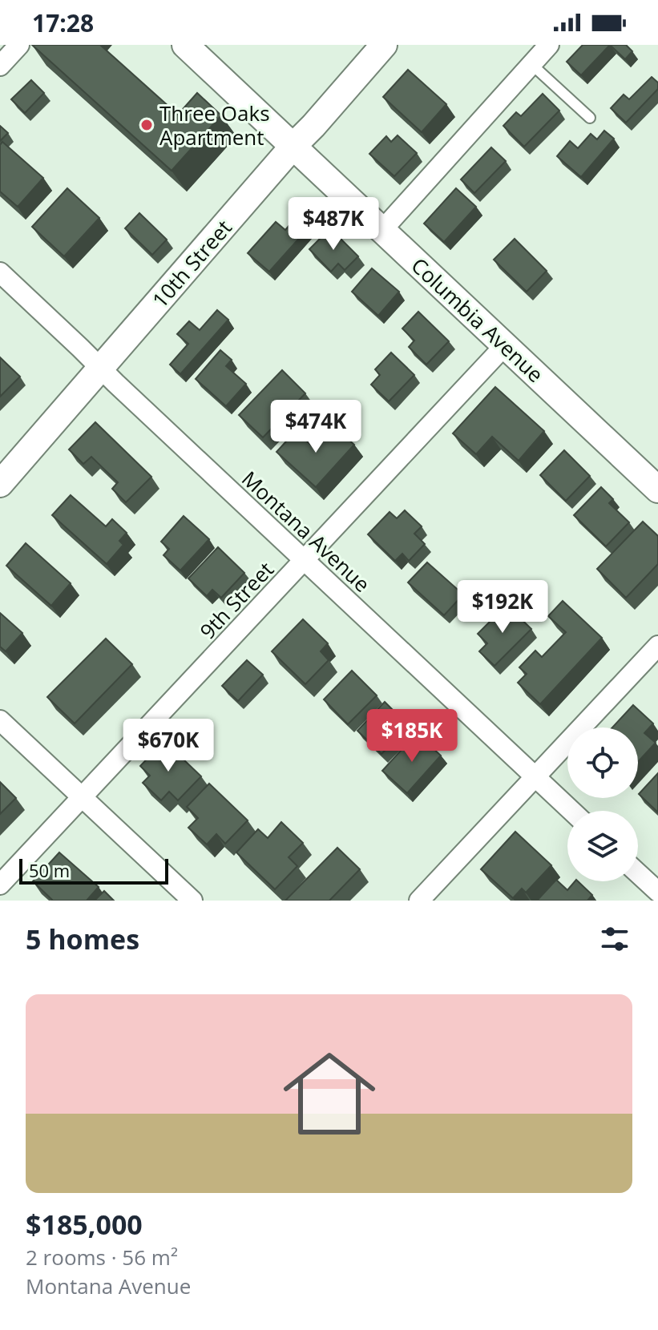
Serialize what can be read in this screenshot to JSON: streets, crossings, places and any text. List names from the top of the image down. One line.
{"streets":{"street":["10th Street","Columbia Avenue","Montana Avenue","9th Street"]},"crossings":[["10th Street","Columbia Avenue"],["10th Street","Montana Avenue"],["Columbia Avenue","9th Street"],["Montana Avenue","9th Street"]],"places":["Three Oaks Apartment"],"scale_bar":"50 m","page":{"status":"17:28","price":["$487K","$474K","$192K","$185K","$670K"],"scale":"50 m","heading":"5 homes","list":[{"name":"$185,000","note":"2 rooms · 56 m² · Montana Avenue"}]}}
